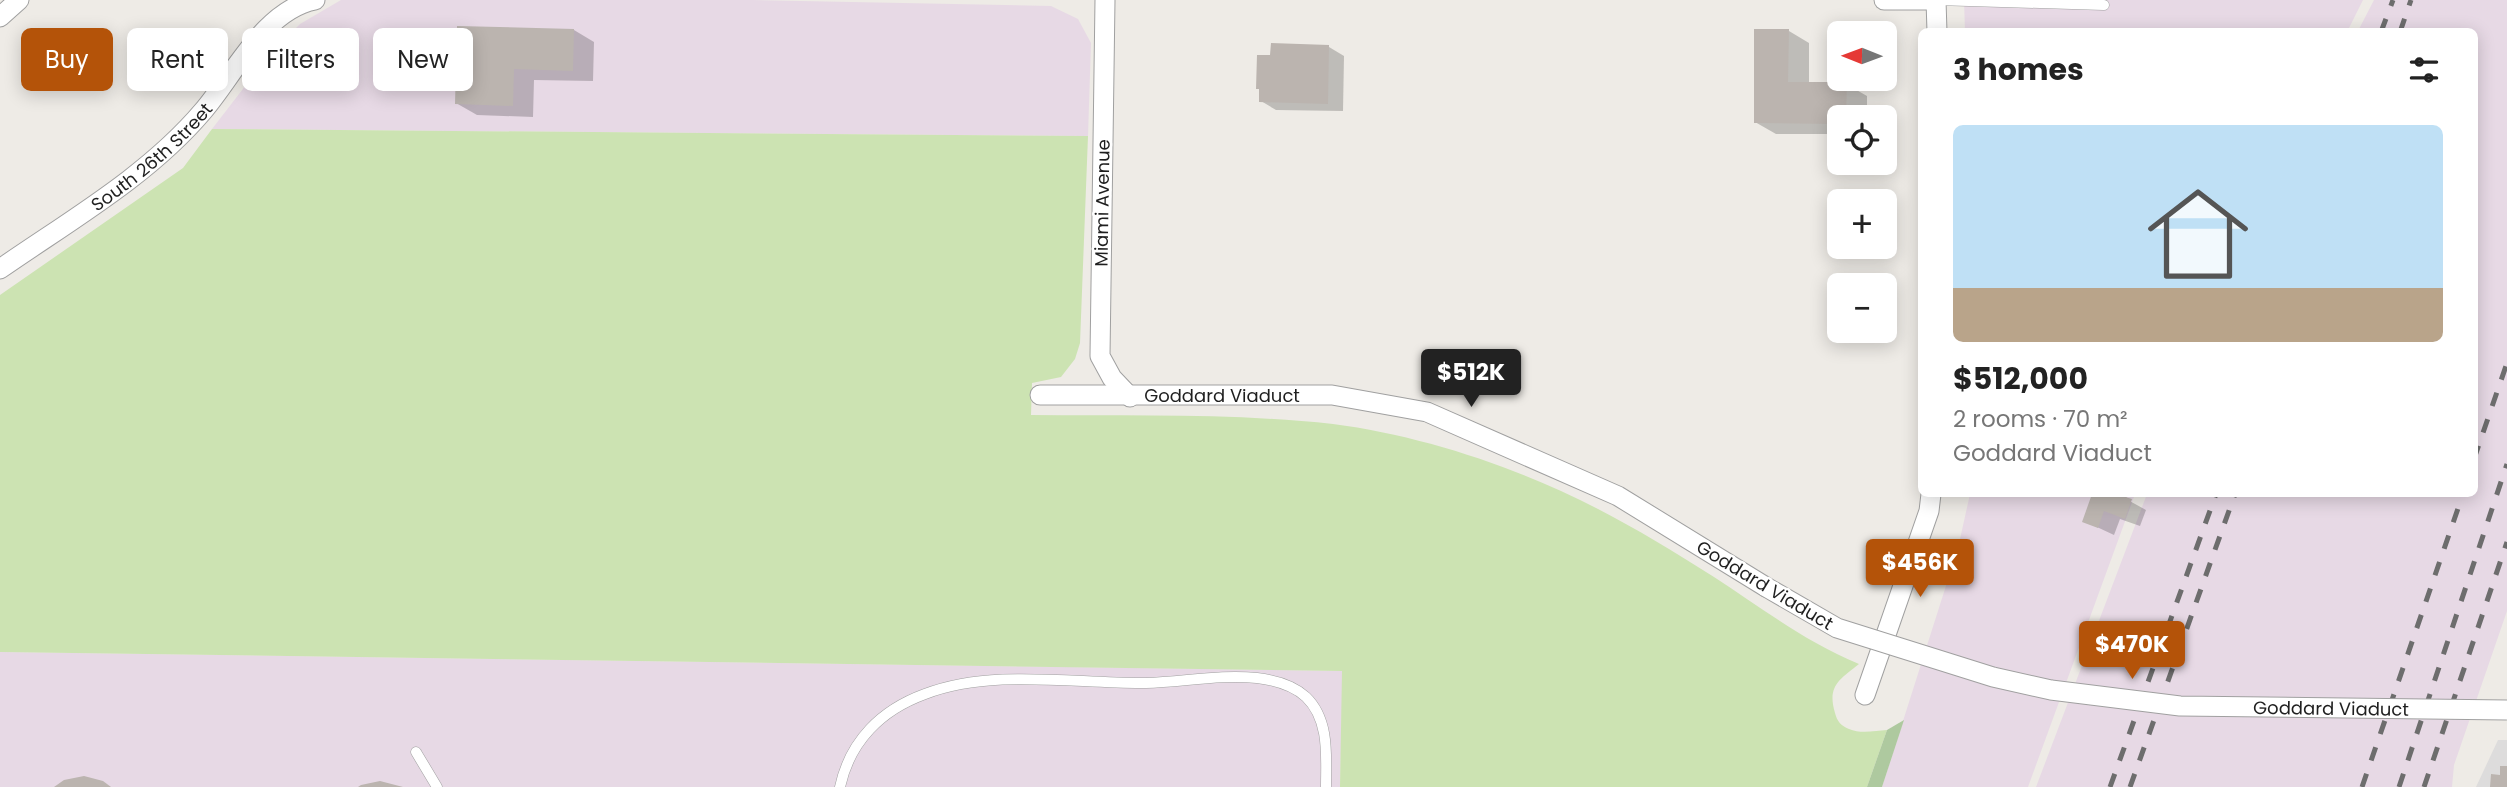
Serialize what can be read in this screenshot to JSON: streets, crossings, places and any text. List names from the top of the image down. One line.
{"streets":{"street":["South 26th Street","Miami Avenue","Goddard Viaduct"]},"crossings":[["Miami Avenue","Goddard Viaduct"]],"north":"left","page":{"map_buttons":["+","−"],"chip":["Buy","Rent","Filters","New"],"heading":"3 homes","list":[{"name":"$512,000","note":"2 rooms · 70 m² · Goddard Viaduct"}],"price":["$512K","$456K","$470K"]}}
